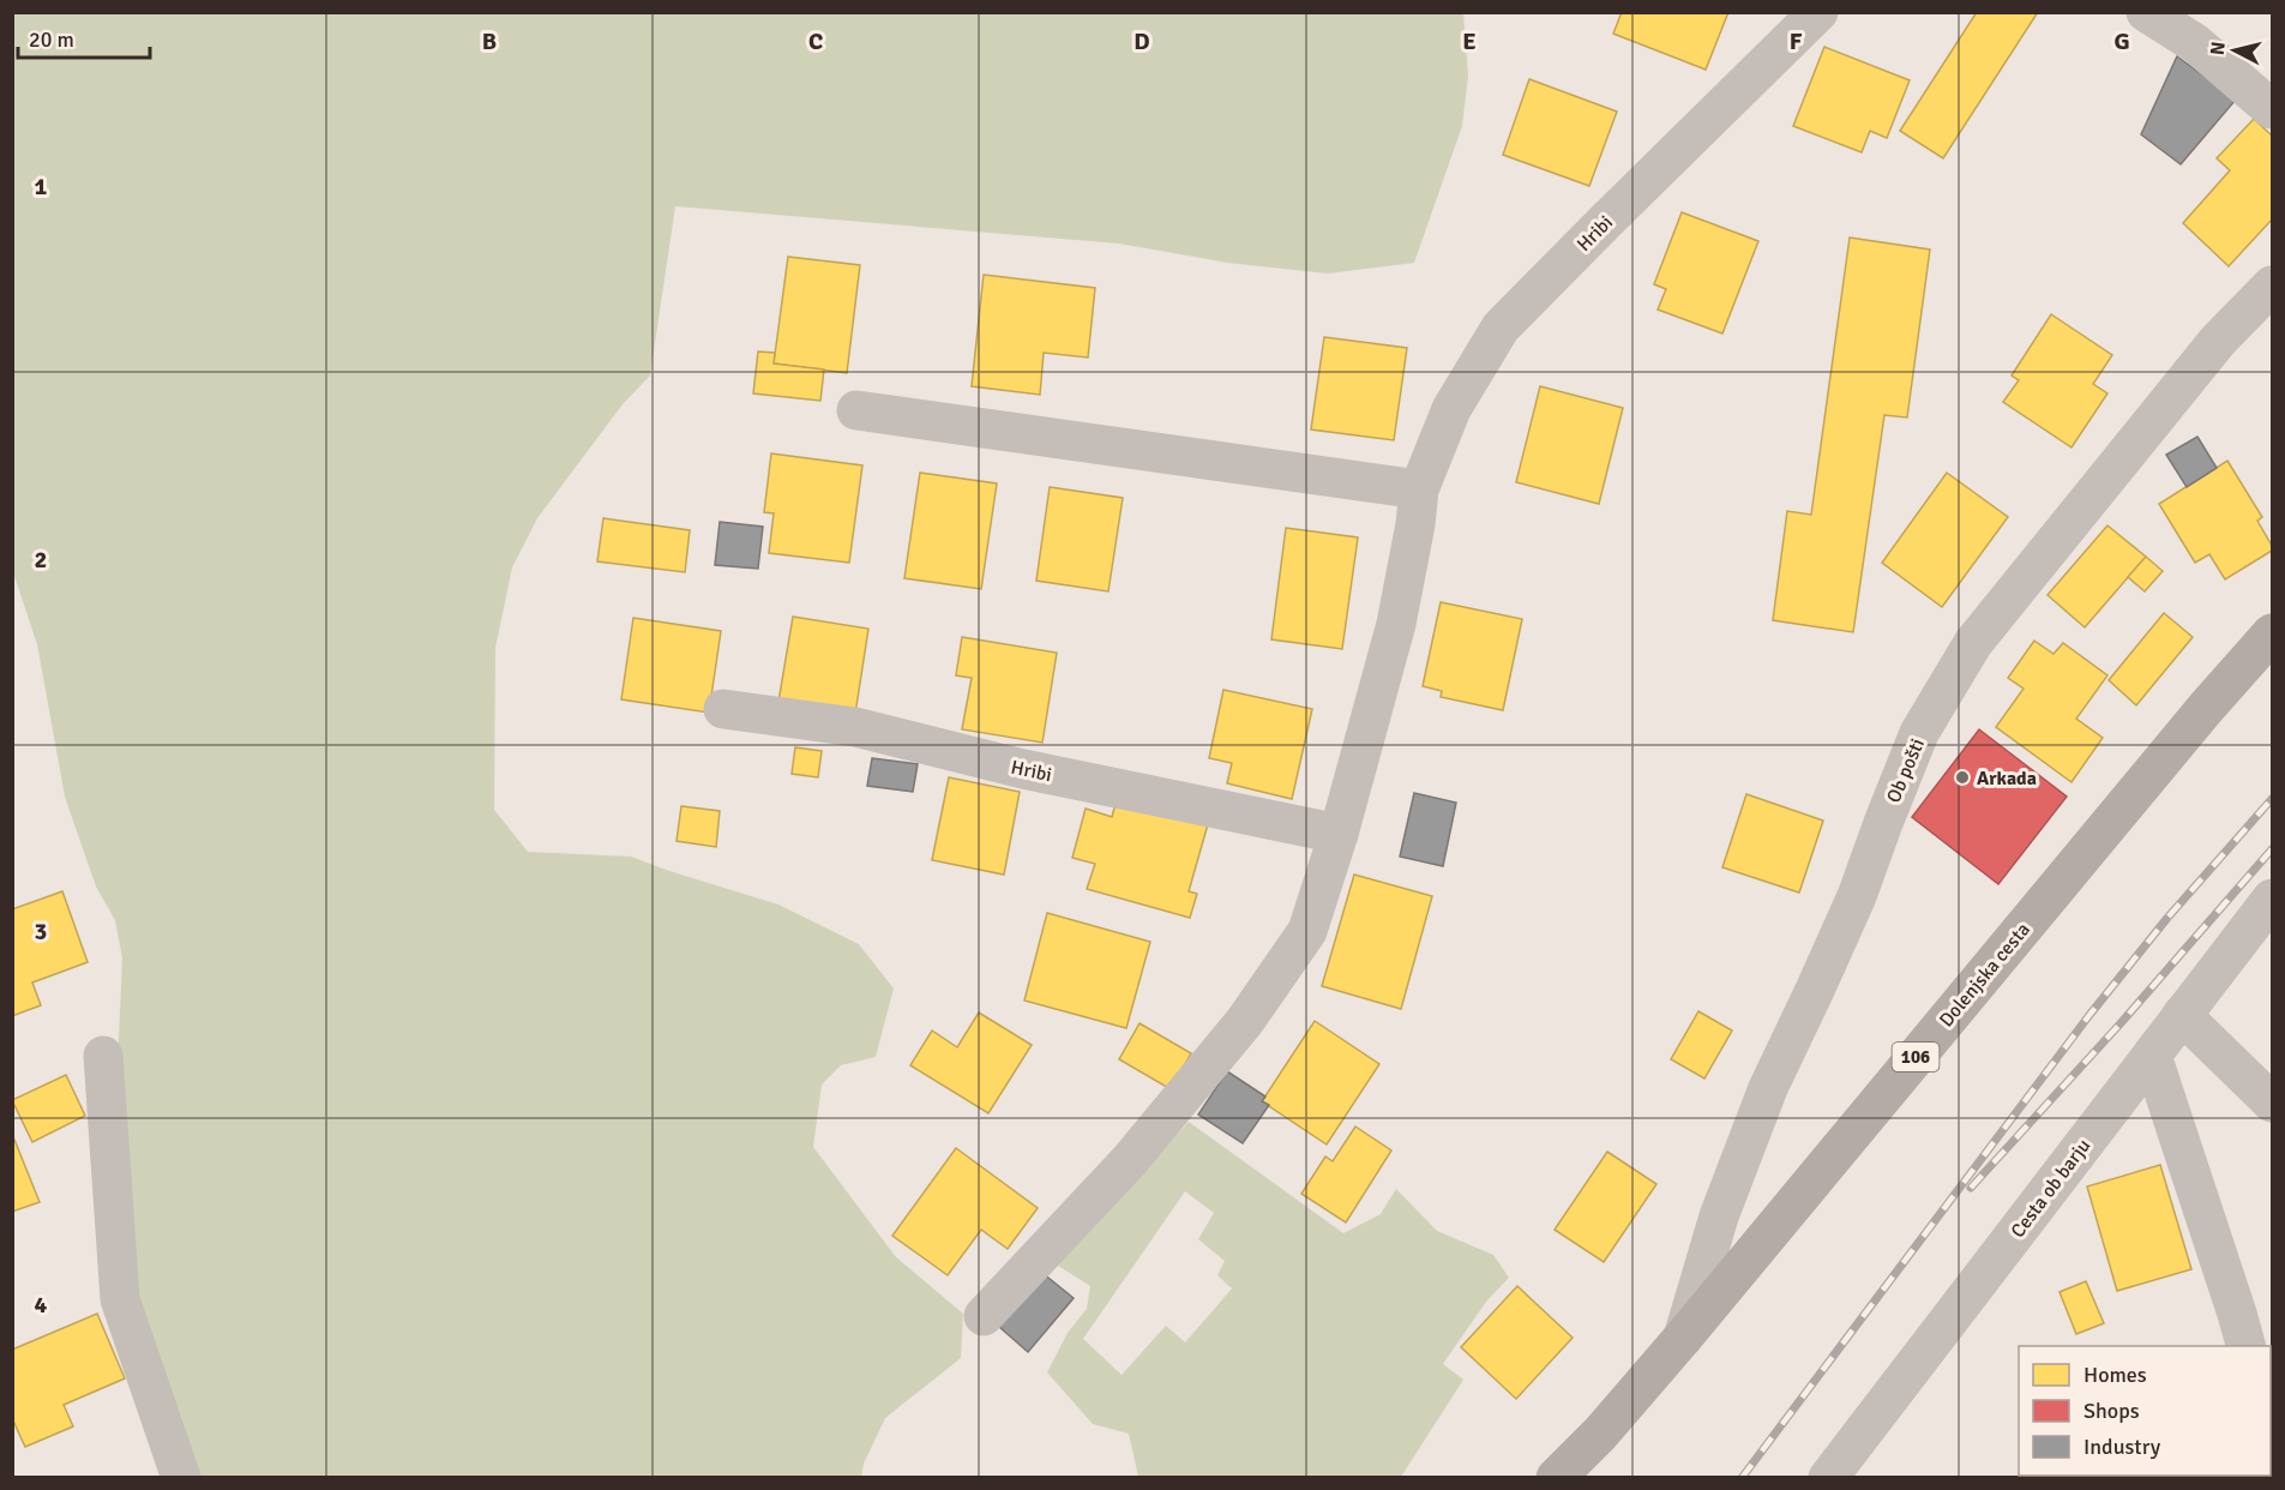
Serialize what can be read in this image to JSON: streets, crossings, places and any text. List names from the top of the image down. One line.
{"streets":{"main road":["Dolenjska cesta","106"],"street":["Hribi","Ob pošti","Cesta ob barju"]},"crossings":[["Ob pošti","Dolenjska cesta"]],"places":["Arkada"],"legend":["Homes","Shops","Industry"],"scale_bar":"20 m","north":"left","grid":{"columns":["B","C","D","E","F","G"],"rows":["1","2","3","4"]}}
